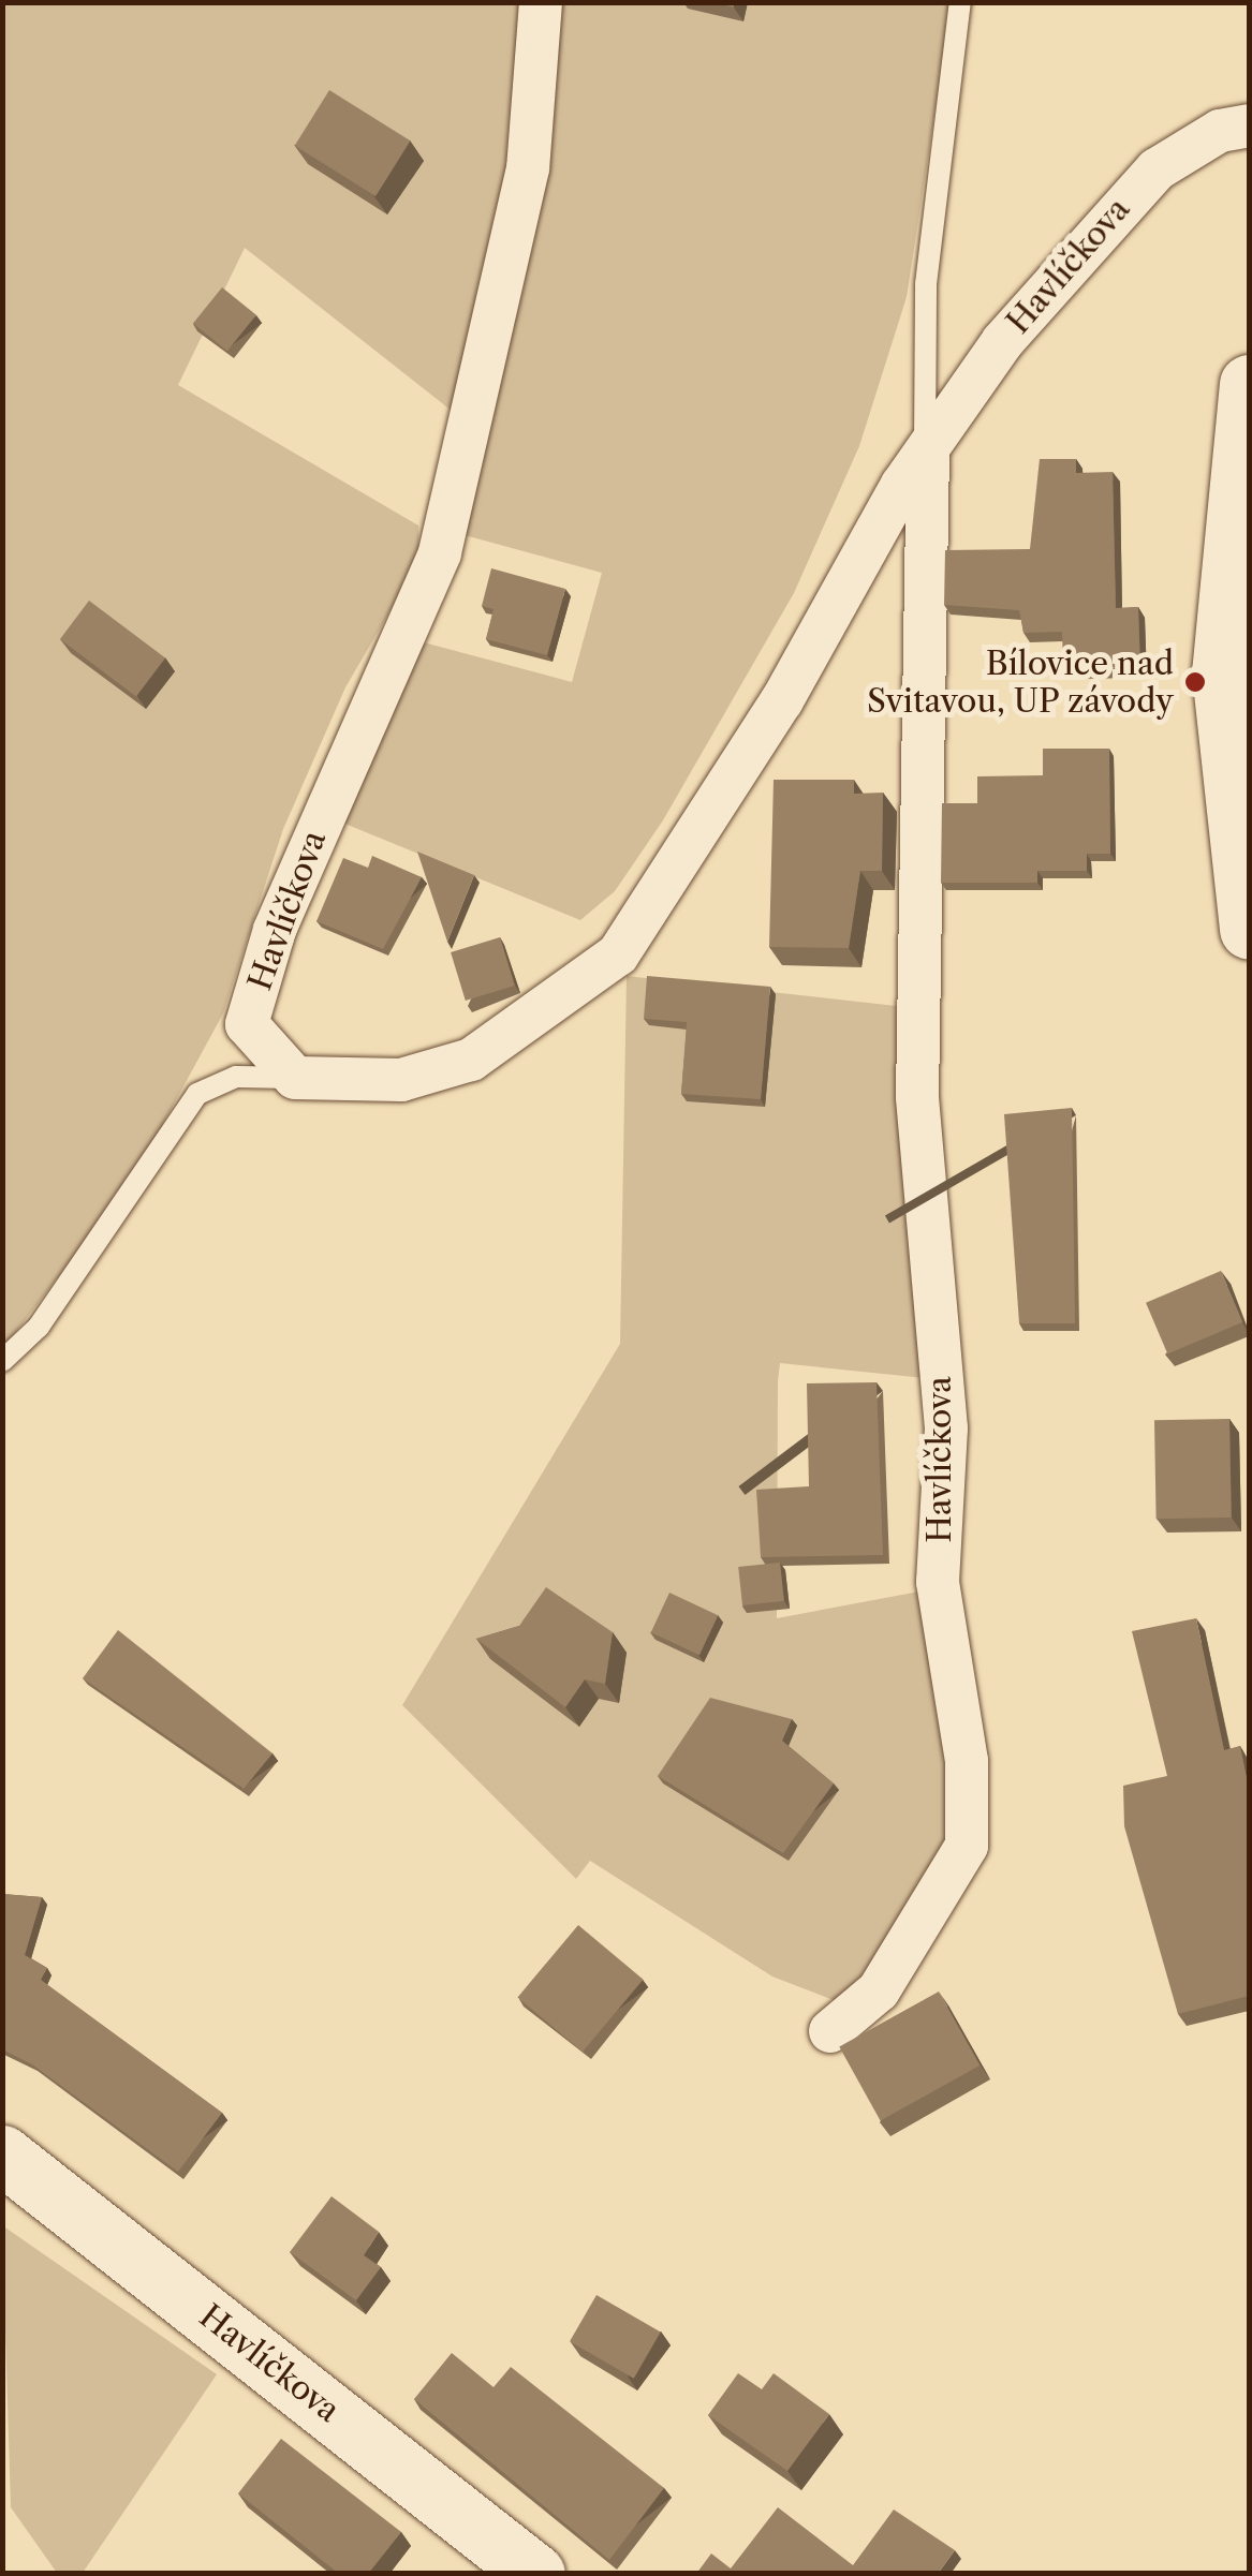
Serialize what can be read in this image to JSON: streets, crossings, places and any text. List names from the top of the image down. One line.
{"streets":{"main road":["Havlíčkova"]},"places":["Bílovice nad Svitavou, UP závody"]}
